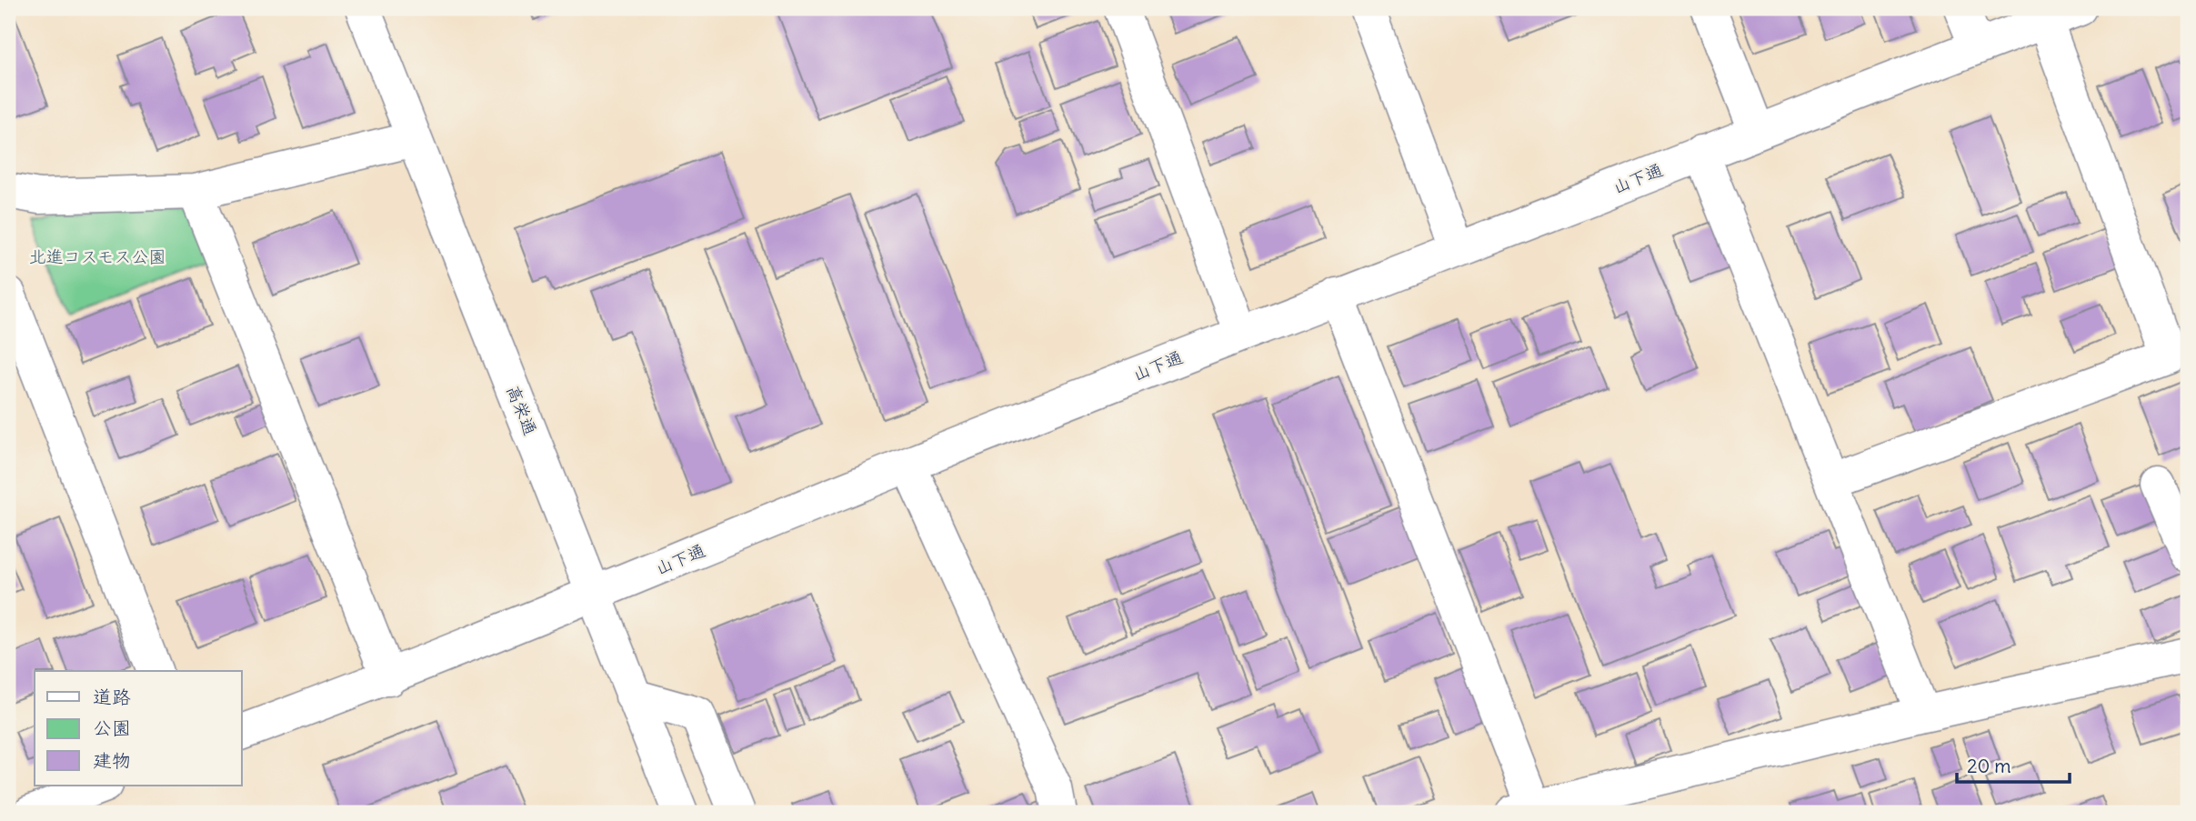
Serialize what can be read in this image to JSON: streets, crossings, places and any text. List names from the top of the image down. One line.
{"streets":{"street":["山下通","高栄通"]},"crossings":[["山下通","高栄通"]],"parks":["北進コスモス公園"],"legend":["道路","公園","建物"],"scale_bar":"20 m"}
